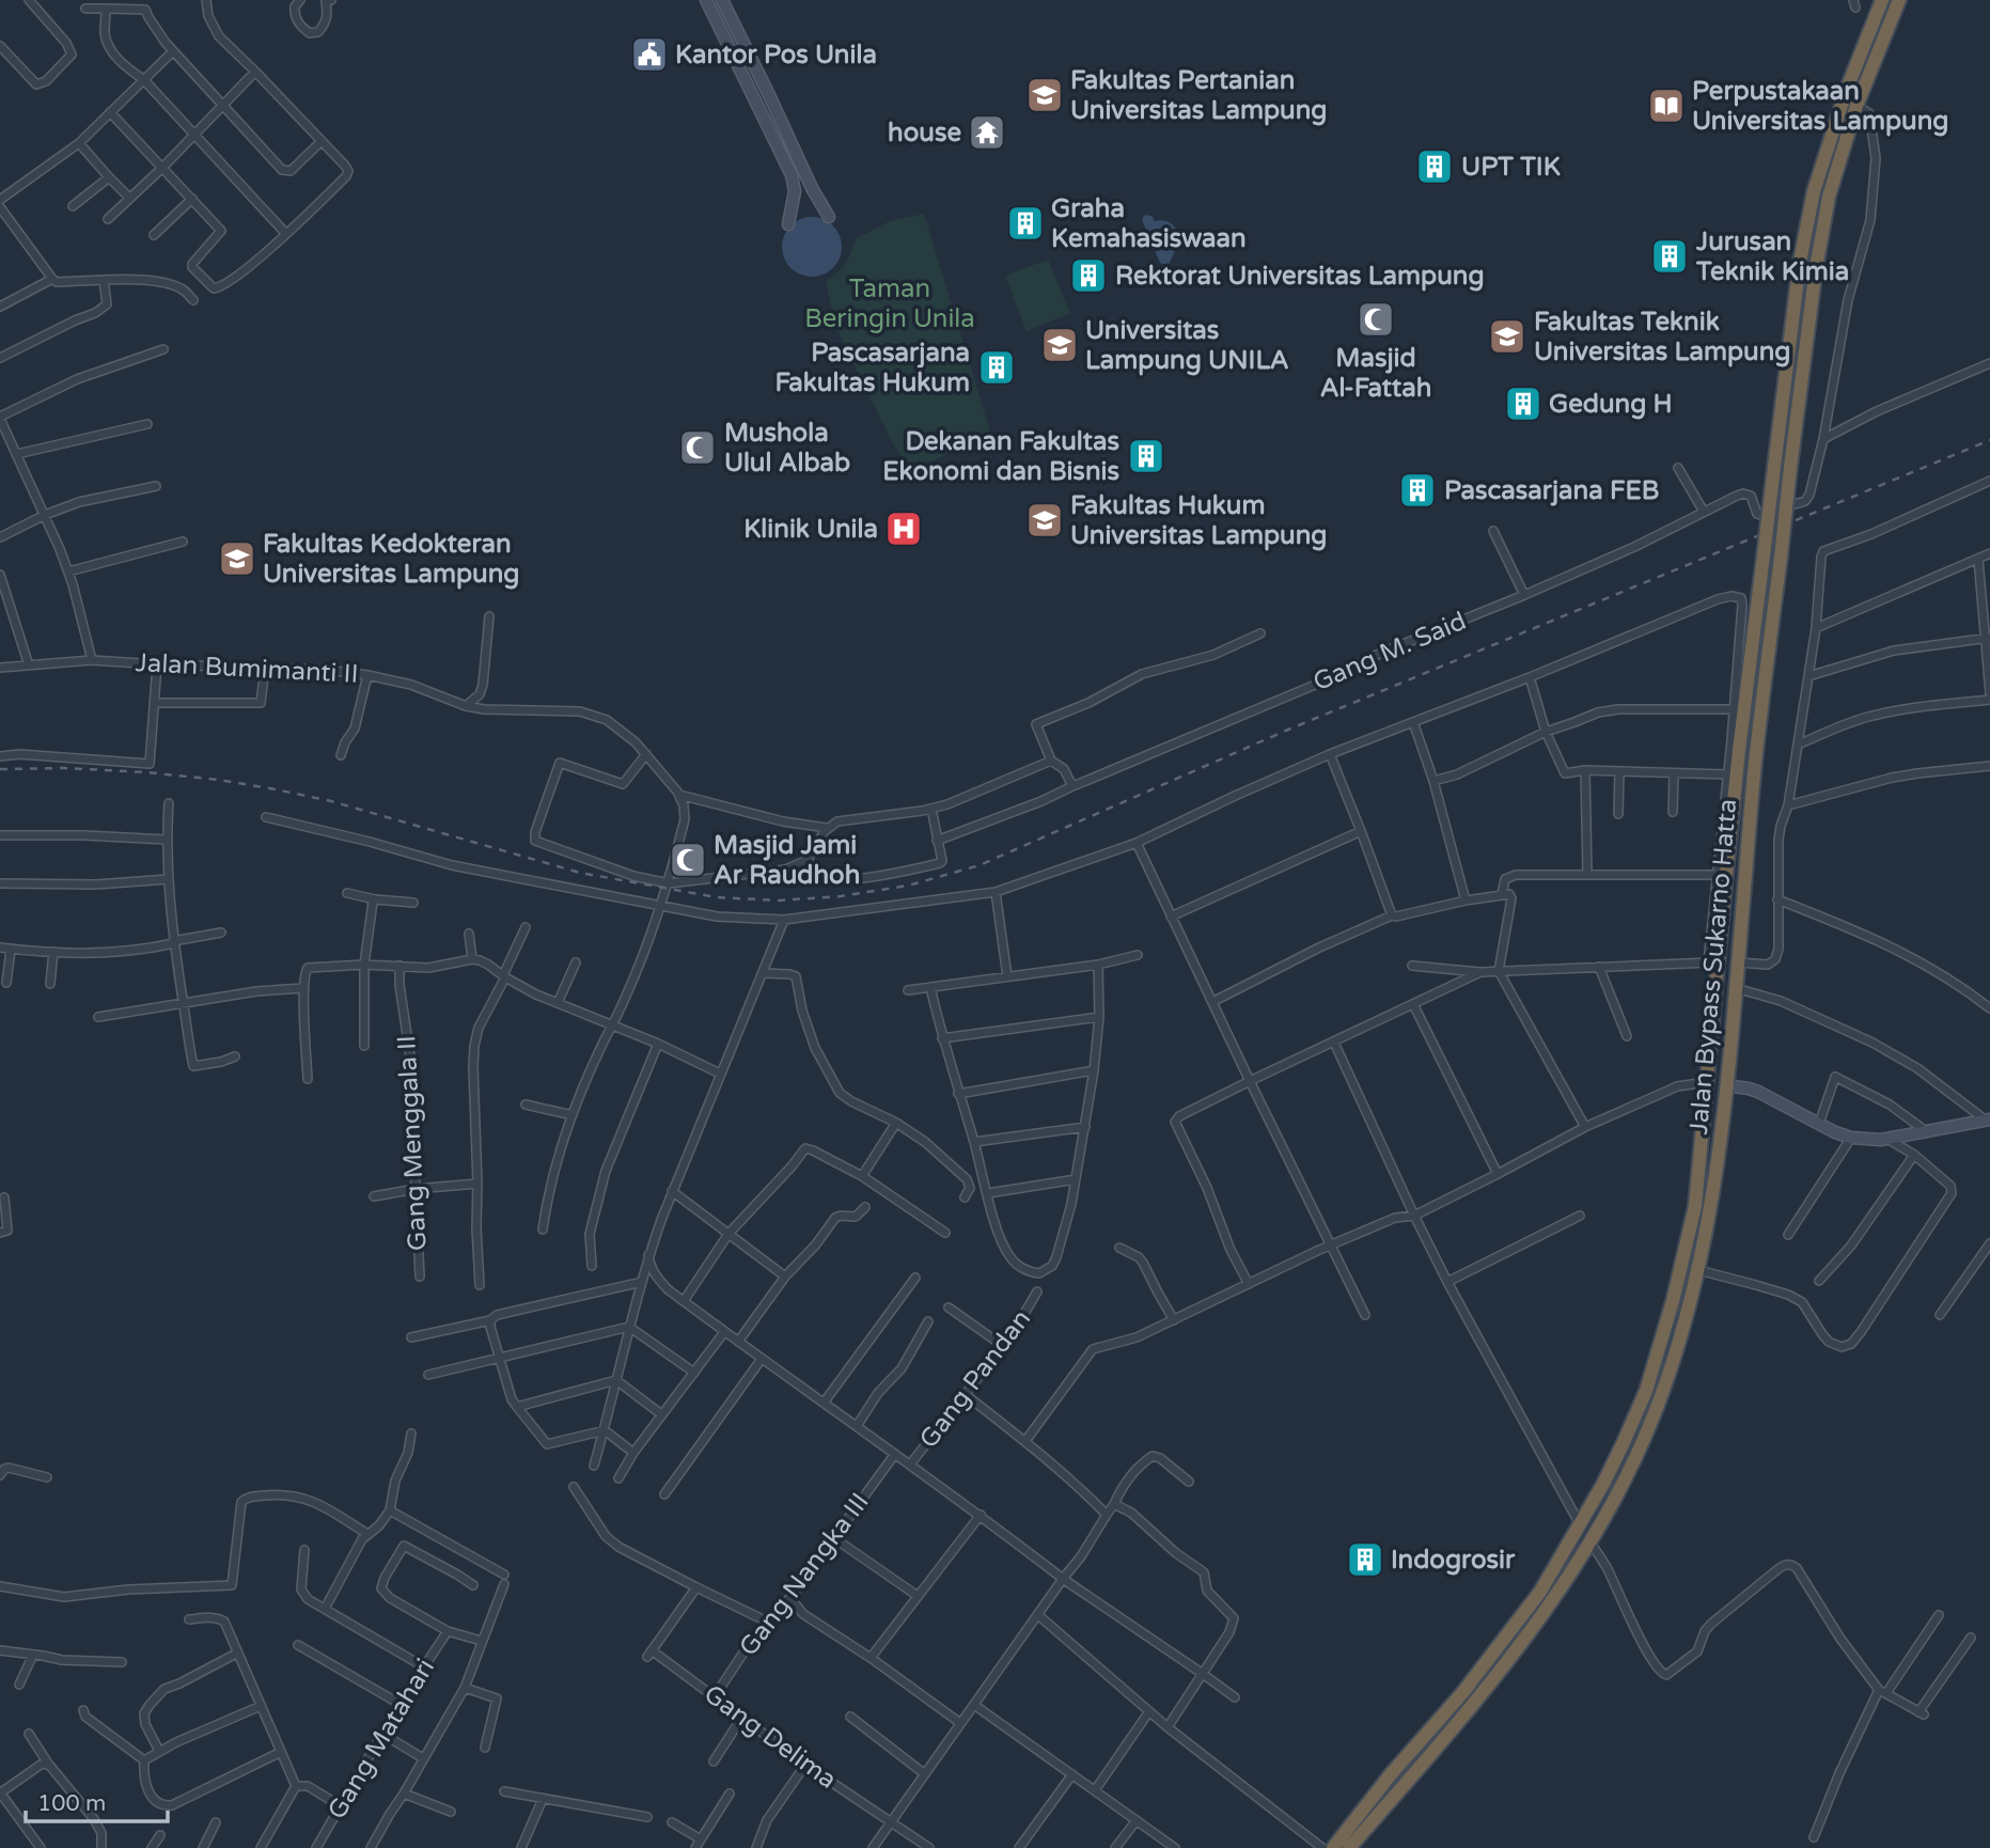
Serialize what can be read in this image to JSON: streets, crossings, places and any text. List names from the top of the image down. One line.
{"streets":{"highway":["Jalan Bypass Sukarno Hatta"],"street":["Gang M. Said","Jalan Bumimanti II","Gang Menggala II","Gang Pandan","Gang Nangka III","Gang Delima","Gang Matahari"]},"crossings":[["Gang Nangka III","Gang Delima"]],"parks":["Taman Beringin Unila"],"places":{"public building":["Kantor Pos Unila"],"school or university":["Fakultas Pertanian Universitas Lampung","Fakultas Teknik Universitas Lampung","Universitas Lampung UNILA","Fakultas Hukum Universitas Lampung","Fakultas Kedokteran Universitas Lampung"],"library":["Perpustakaan Universitas Lampung"],"temple":["house"],"building":["UPT TIK","Graha Kemahasiswaan","Jurusan Teknik Kimia","Rektorat Universitas Lampung","Pascasarjana Fakultas Hukum","Gedung H","Dekanan Fakultas Ekonomi dan Bisnis","Pascasarjana FEB","Indogrosir"],"mosque":["Masjid Al-Fattah","Mushola Ulul Albab","Masjid Jami Ar Raudhoh"],"hospital":["Klinik Unila"]},"scale_bar":"100 m"}
